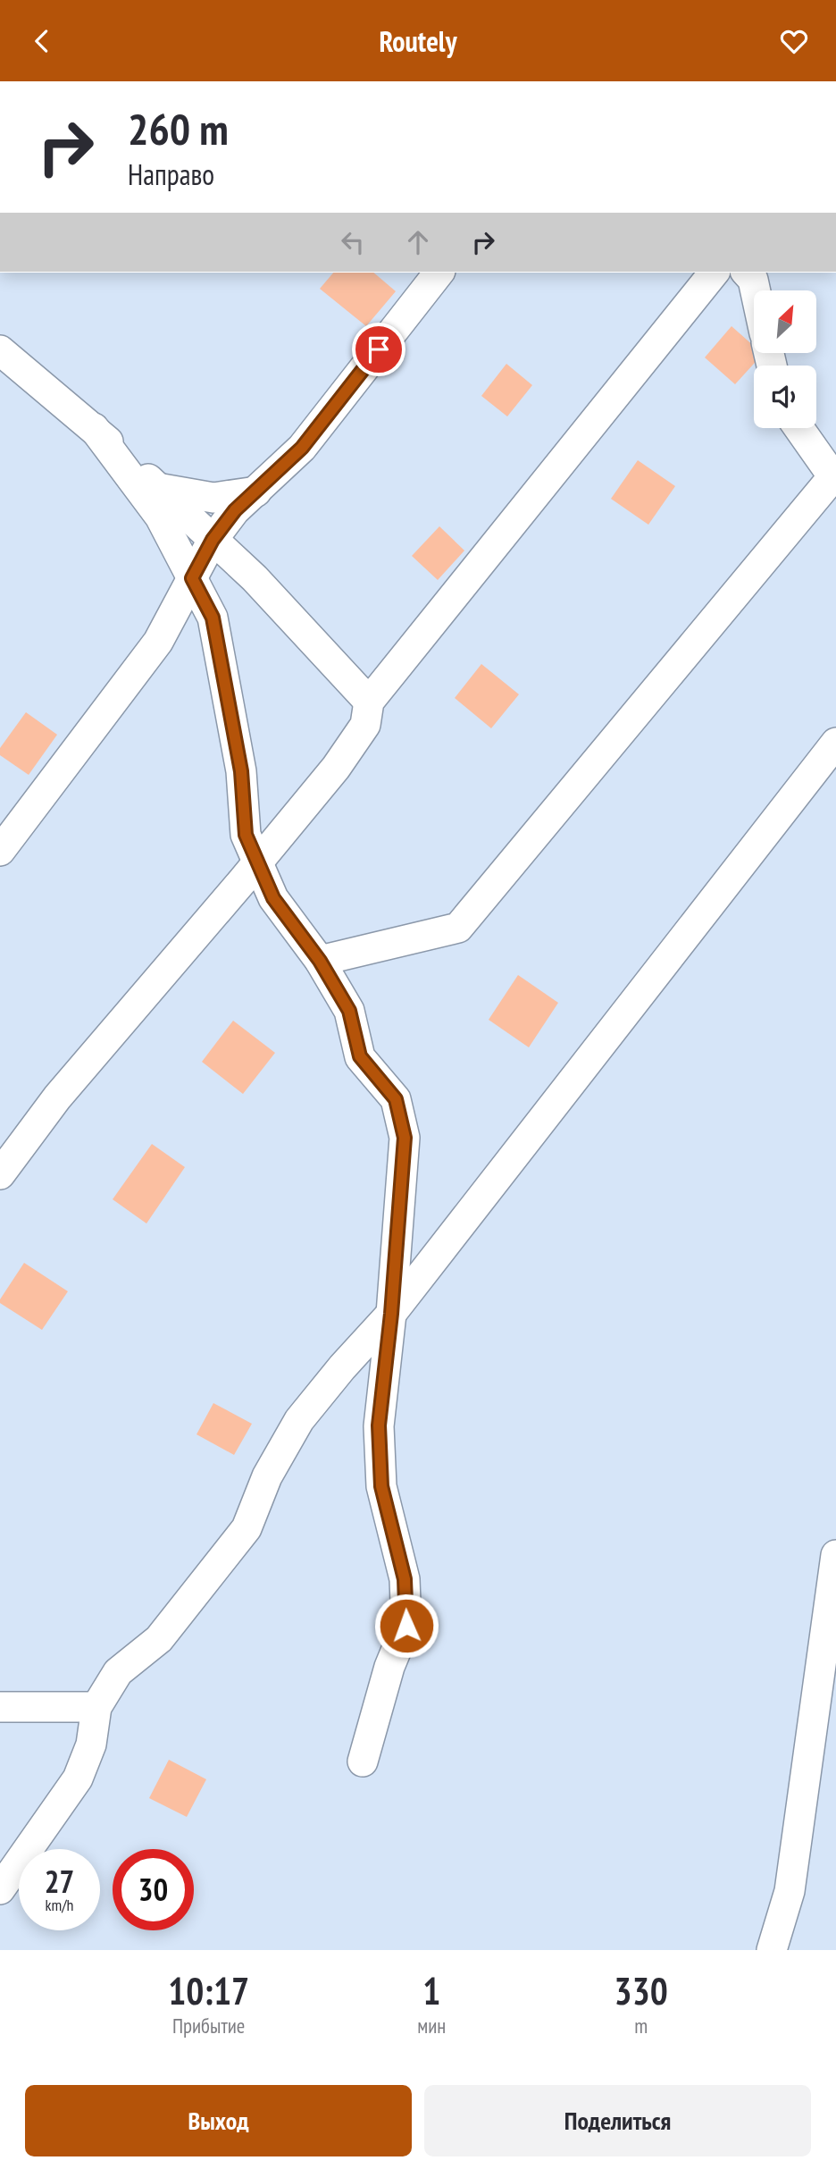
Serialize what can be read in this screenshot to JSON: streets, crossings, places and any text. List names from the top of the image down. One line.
{"north":"top right","page":{"header":"Routely","turn":["260 m","Направо"],"speed":"27 km/h","limit":"30","eta":["10:17","Прибытие","1","мин","330","m"],"buttons":["Выход","Поделиться"]}}
